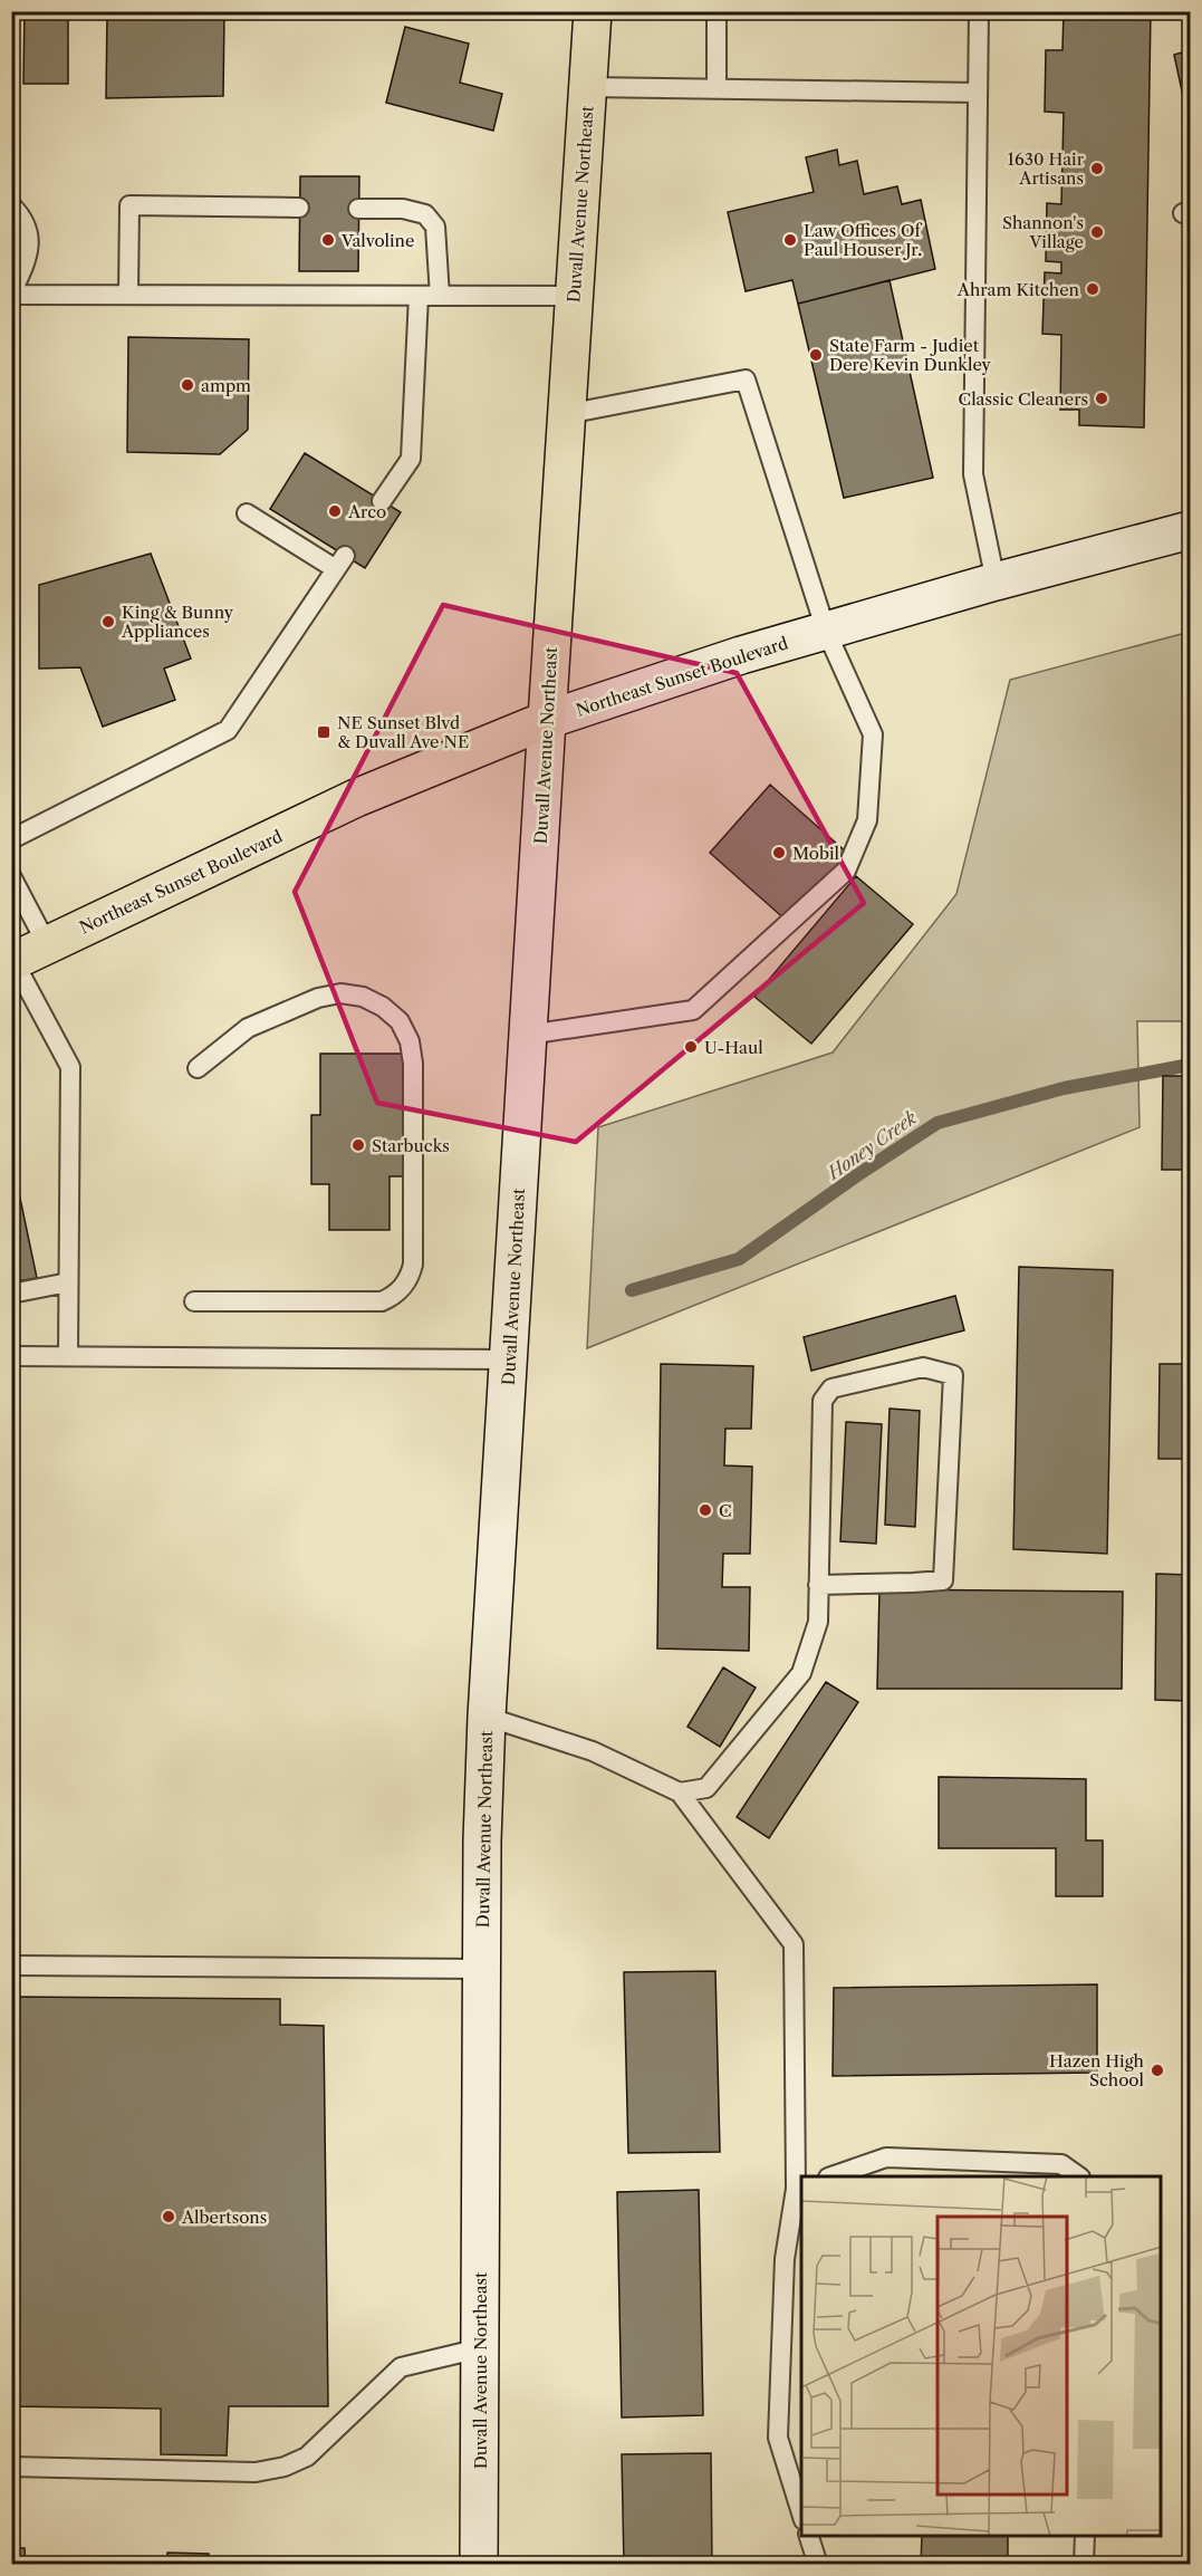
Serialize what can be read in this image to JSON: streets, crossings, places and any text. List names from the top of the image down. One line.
{"streets":{"main road":["Duvall Avenue Northeast","Northeast Sunset Boulevard"]},"crossings":[["Duvall Avenue Northeast","Northeast Sunset Boulevard"]],"water":["Honey Creek"],"places":{"other":["1630 Hair Artisans","Shannon's Village","Valvoline","Law Offices Of Paul Houser Jr.","Ahram Kitchen","State Farm - Judiet Dere Kevin Dunkley","ampm","Classic Cleaners","Arco","King & Bunny Appliances","Mobil","U-Haul","Starbucks","C","Hazen High School","Albertsons"],"transit":["NE Sunset Blvd & Duvall Ave NE"]}}
